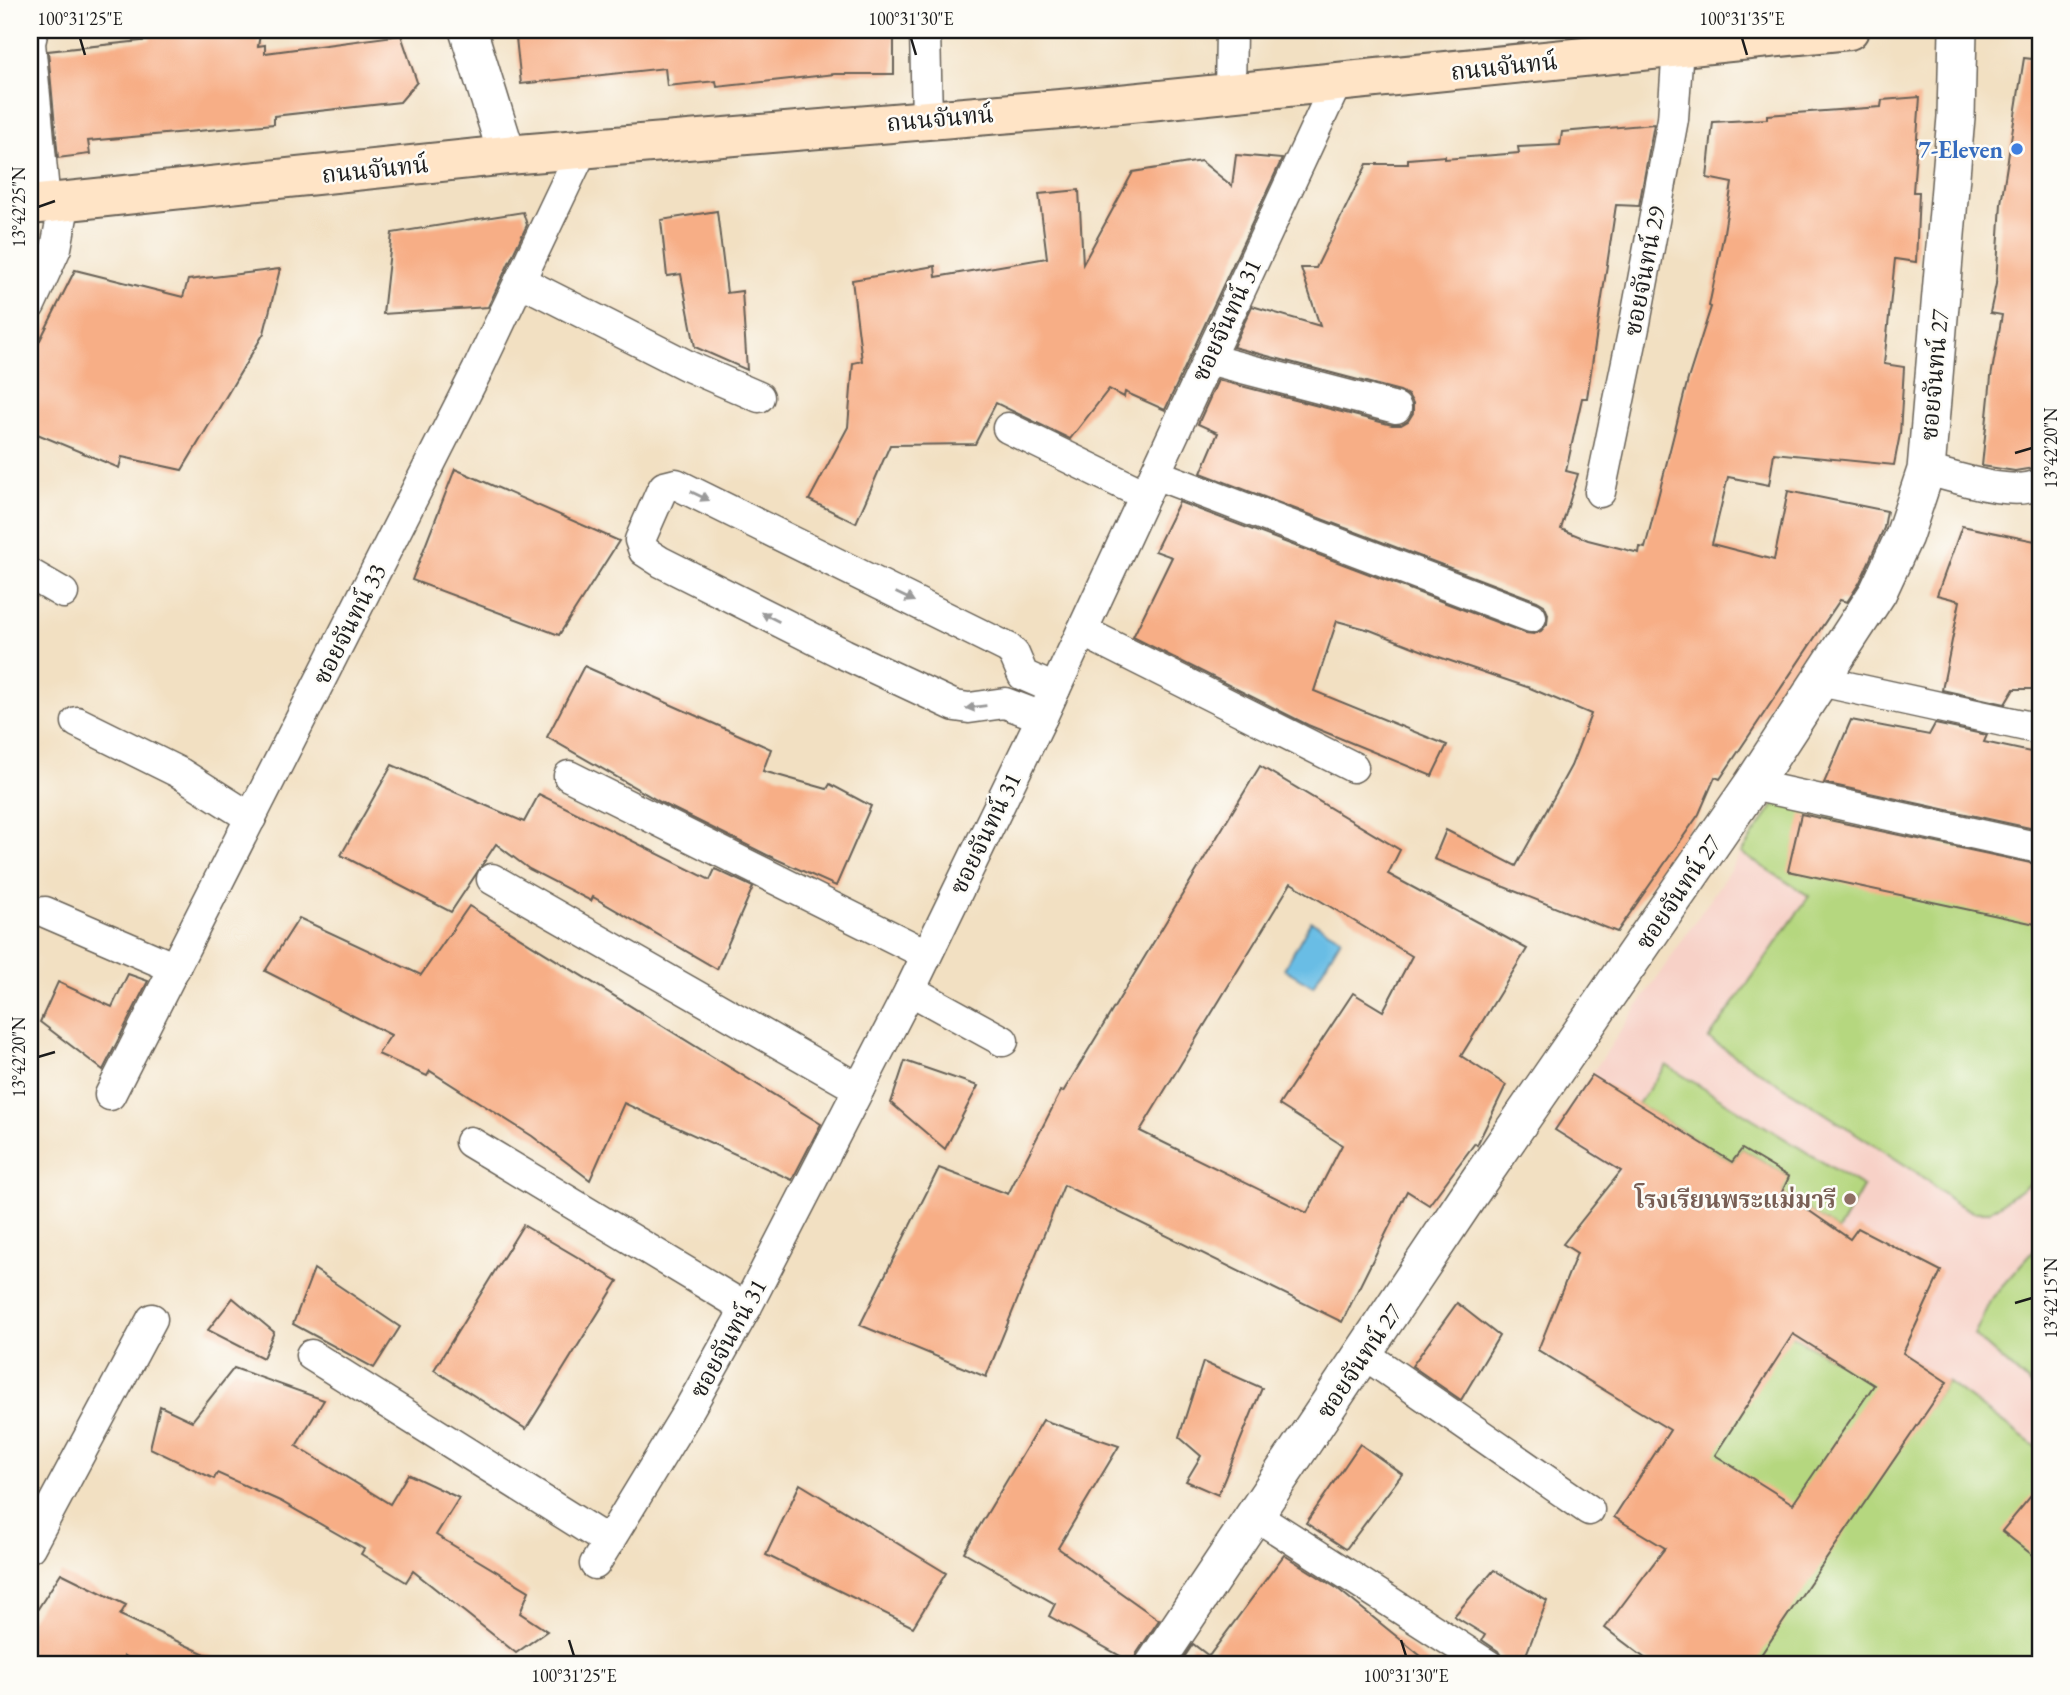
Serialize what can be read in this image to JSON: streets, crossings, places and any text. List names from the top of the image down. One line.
{"streets":{"main road":["ถนนจันทน์"],"street":["ซอยจันทน์ 29","ซอยจันทน์ 31","ซอยจันทน์ 27","ซอยจันทน์ 33"]},"crossings":[["ถนนจันทน์","ซอยจันทน์ 29"],["ถนนจันทน์","ซอยจันทน์ 31"],["ถนนจันทน์","ซอยจันทน์ 33"]],"places":["7-Eleven","โรงเรียนพระแม่มารี"],"coordinates":["100°31'25\"E","100°31'30\"E","100°31'35\"E","13°42'25\"N","13°42'20\"N","13°42'15\"N"]}
